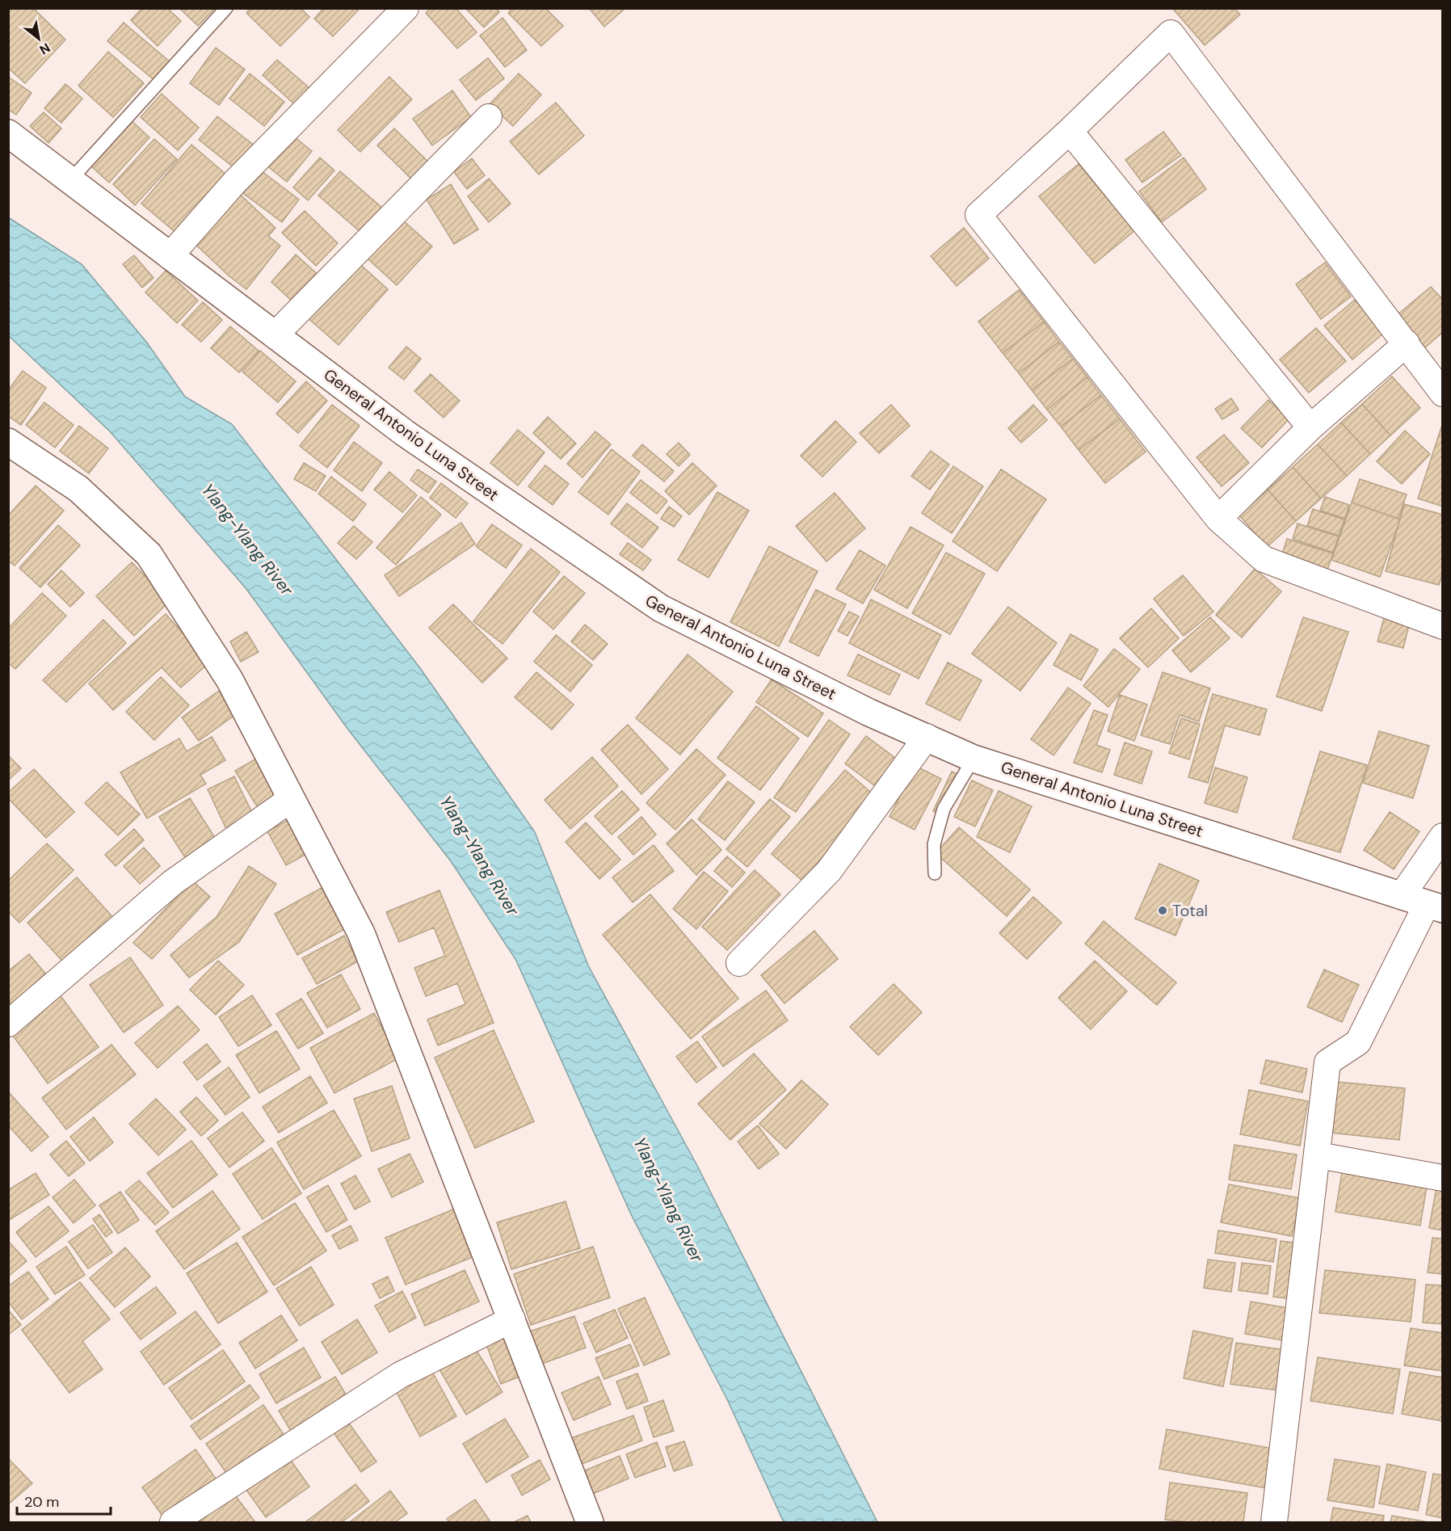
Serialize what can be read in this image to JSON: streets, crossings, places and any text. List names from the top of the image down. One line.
{"streets":{"main road":["General Antonio Luna Street"]},"water":["Ylang-Ylang River"],"places":["Total"],"scale_bar":"20 m","north":"bottom right"}
